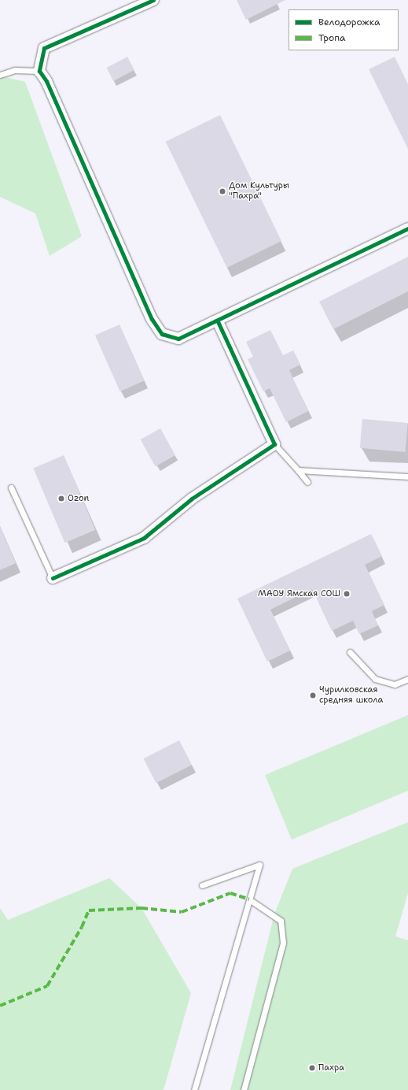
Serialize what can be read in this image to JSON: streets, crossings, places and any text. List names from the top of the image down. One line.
{"places":["Дом Культуры \"Пахра\"","Ozon","МАОУ Ямская СОШ","Чурилковская средняя школа","Пахра"],"legend":["Велодорожка","Тропа"]}
